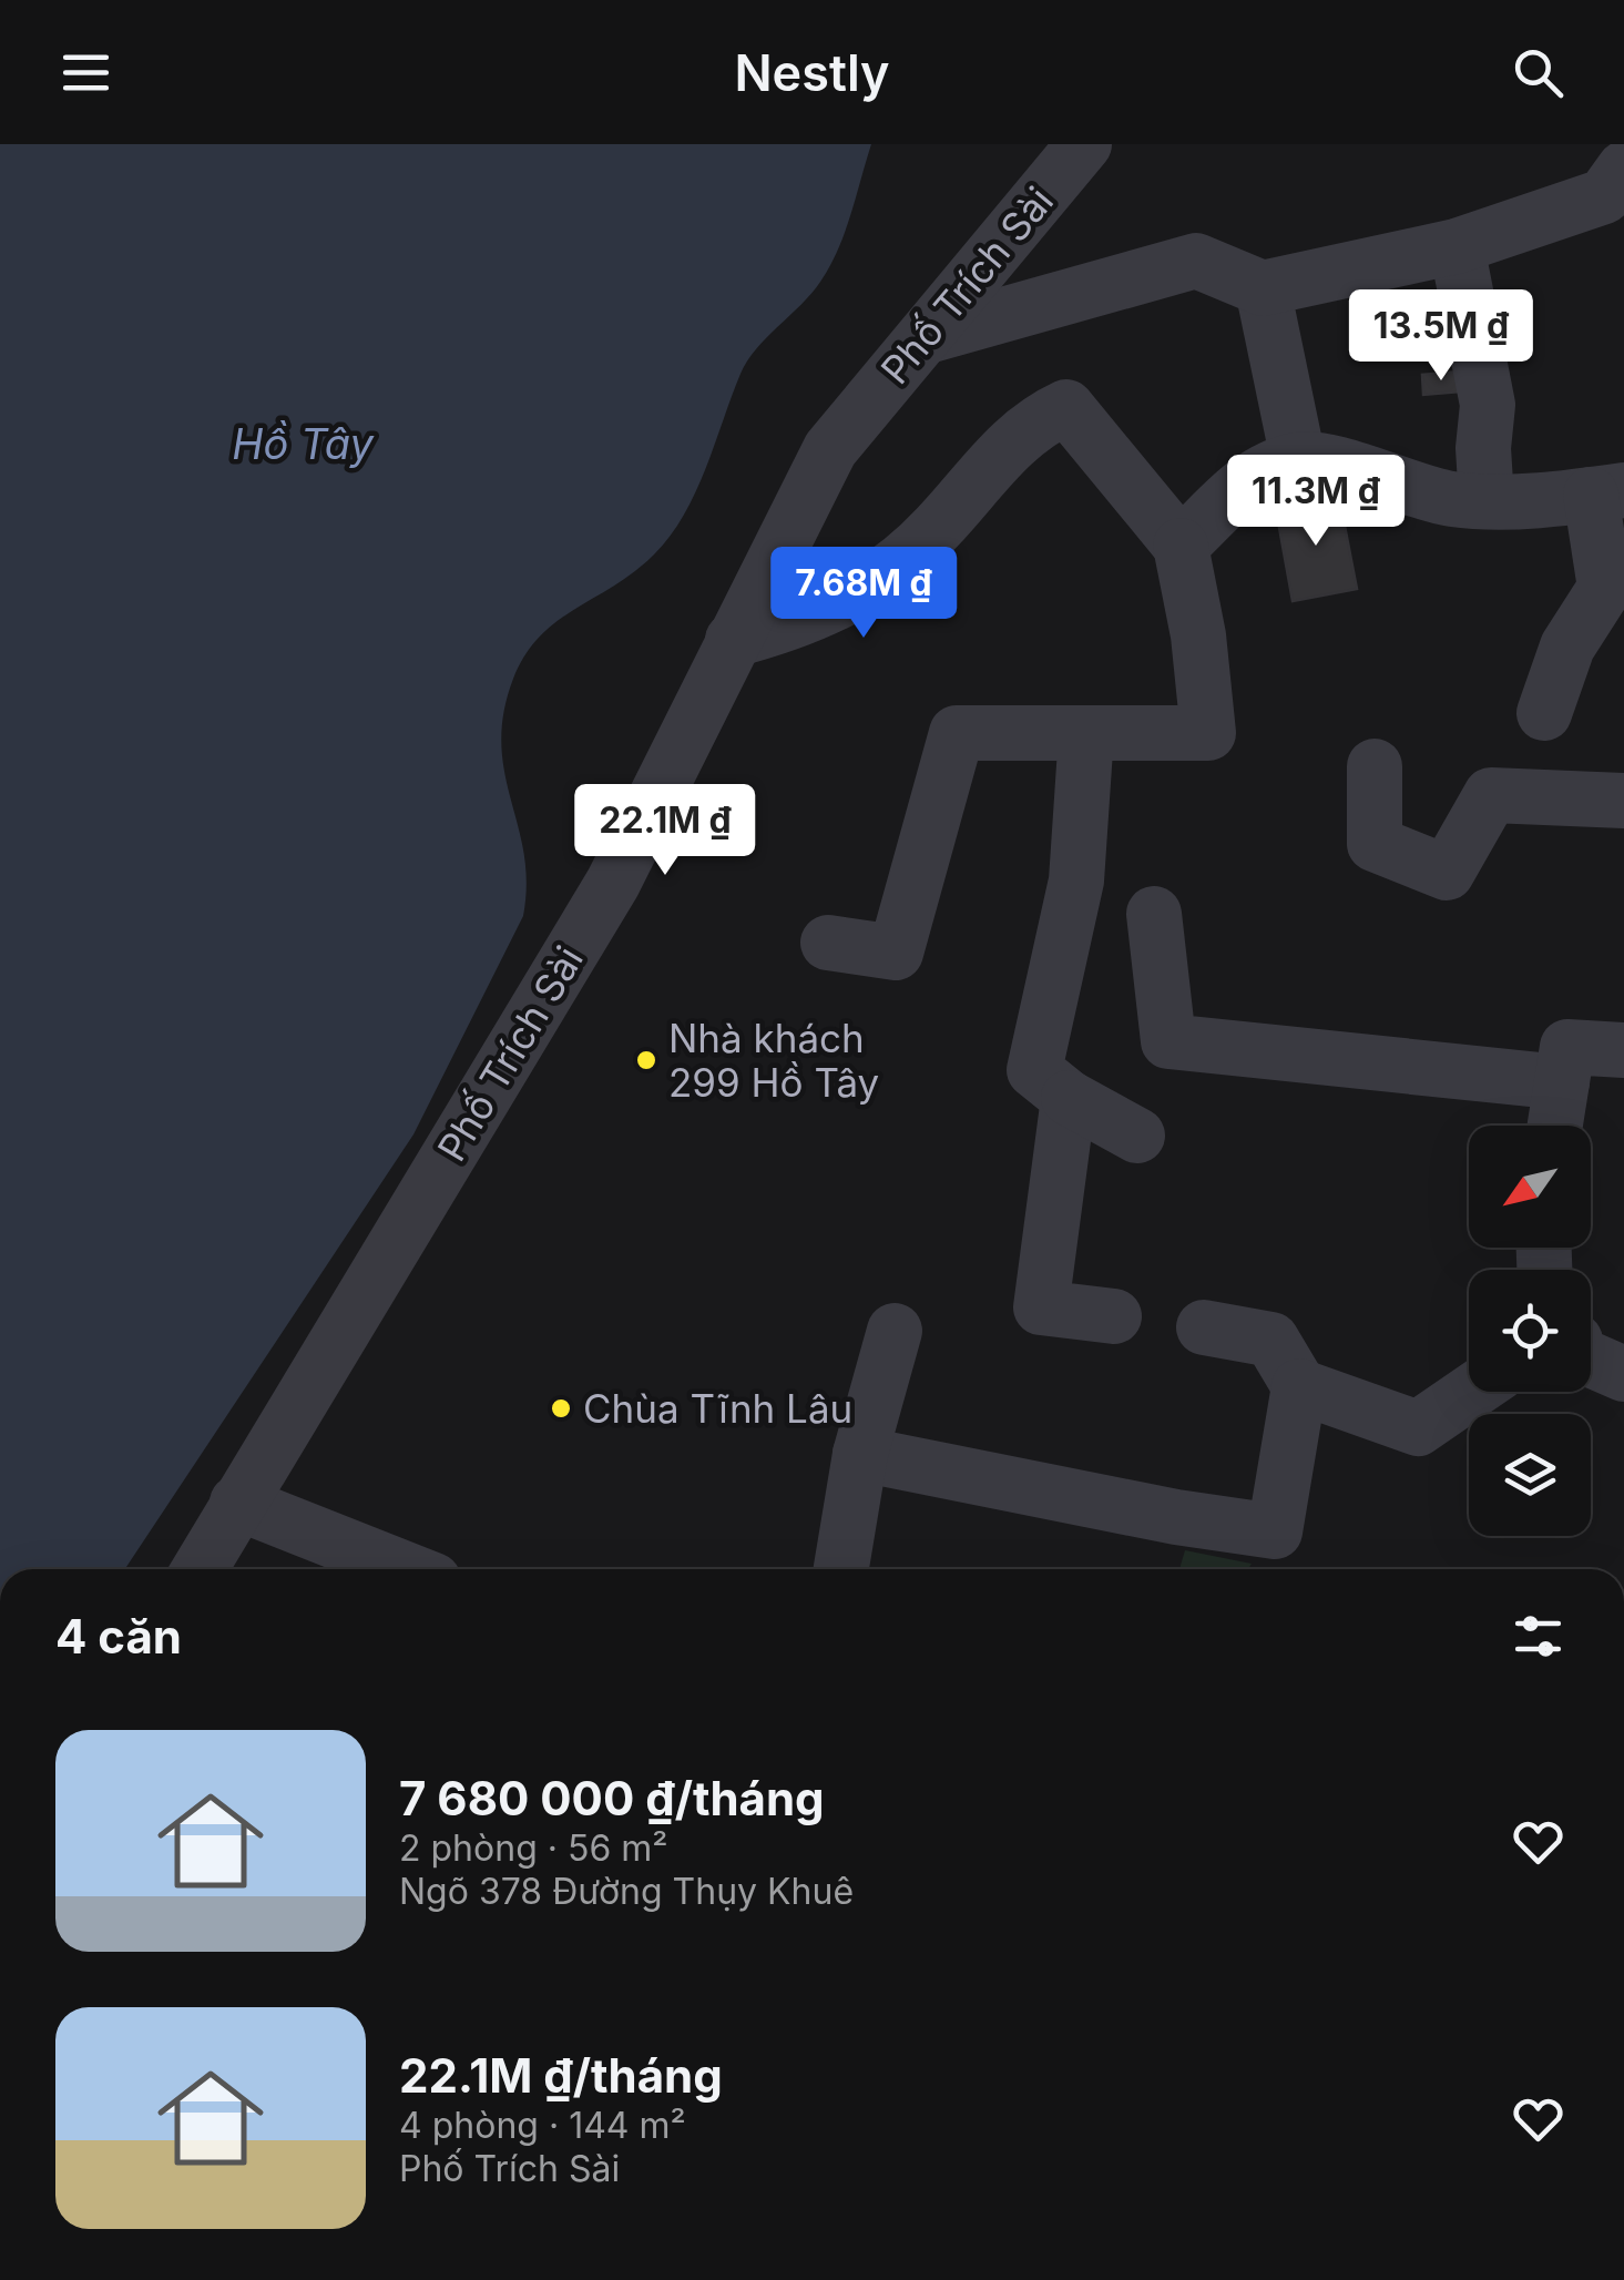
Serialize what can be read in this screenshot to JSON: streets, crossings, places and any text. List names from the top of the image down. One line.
{"streets":{"street":["Phố Trích Sài"]},"water":["Hồ Tây"],"places":["Nhà khách 299 Hồ Tây","Chùa Tĩnh Lâu"],"north":"bottom left","page":{"header":"Nestly","price":["13.5M ₫","11.3M ₫","7.68M ₫","22.1M ₫"],"heading":"4 căn","list":[{"name":"7 680 000 ₫/tháng","note":"2 phòng · 56 m² · Ngõ 378 Đường Thụy Khuê"},{"name":"22.1M ₫/tháng","note":"4 phòng · 144 m² · Phố Trích Sài"}]}}
